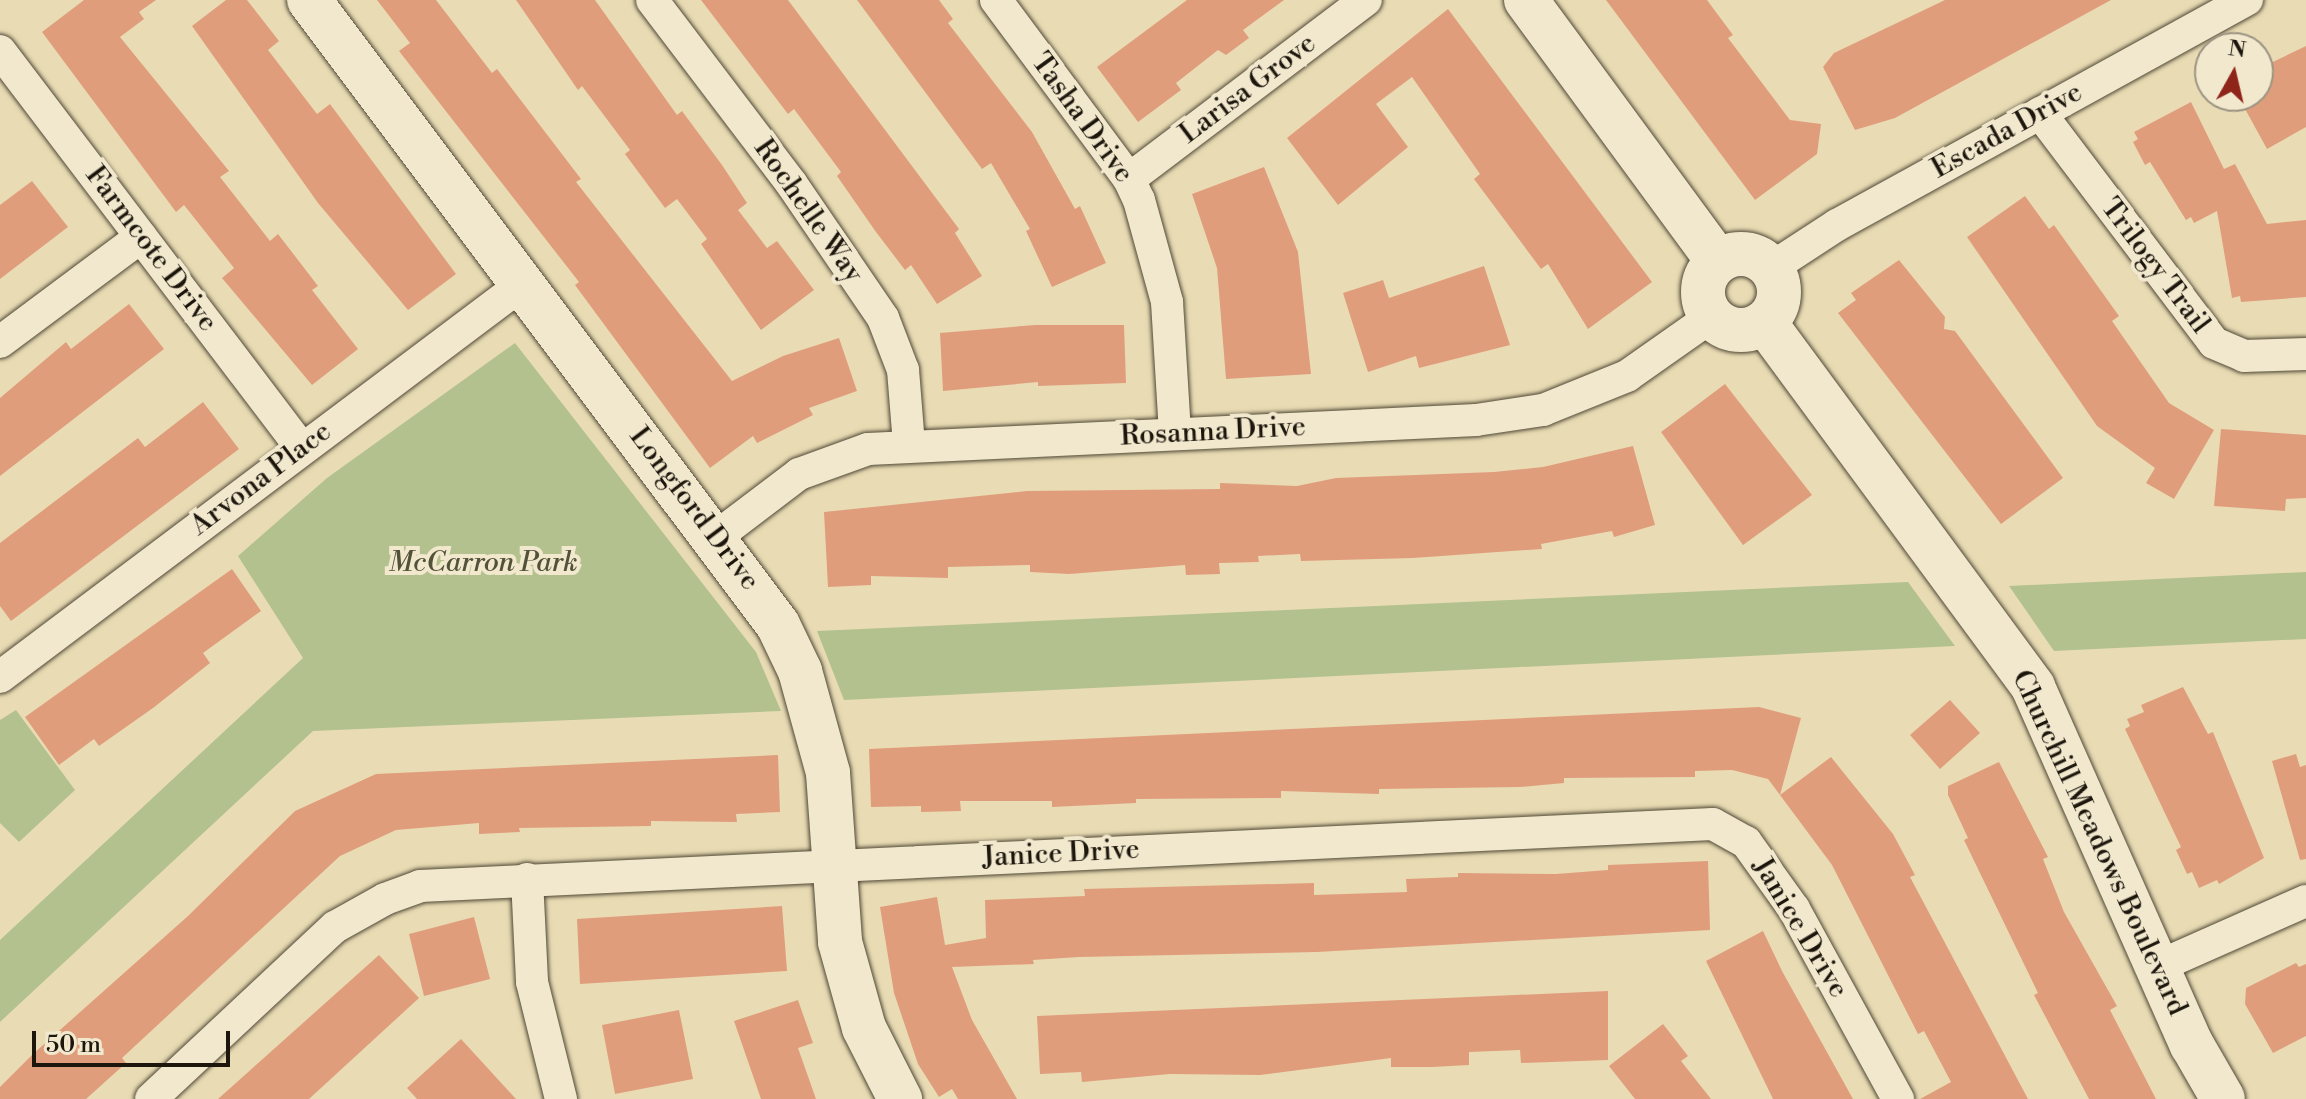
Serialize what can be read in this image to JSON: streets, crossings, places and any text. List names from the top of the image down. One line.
{"streets":{"street":["Larisa Grove","Tasha Drive","Escada Drive","Rochelle Way","Farmcote Drive","Trilogy Trail","Rosanna Drive","Arvona Place","Longford Drive","Churchill Meadows Boulevard","Janice Drive"]},"crossings":[["Larisa Grove","Tasha Drive"],["Tasha Drive","Rosanna Drive"],["Escada Drive","Trilogy Trail"],["Escada Drive","Rosanna Drive"],["Escada Drive","Churchill Meadows Boulevard"],["Rochelle Way","Rosanna Drive"],["Farmcote Drive","Arvona Place"],["Rosanna Drive","Longford Drive"],["Rosanna Drive","Churchill Meadows Boulevard"],["Arvona Place","Longford Drive"],["Longford Drive","Janice Drive"]],"parks":["McCarron Park"],"scale_bar":"50 m","north":"top"}
